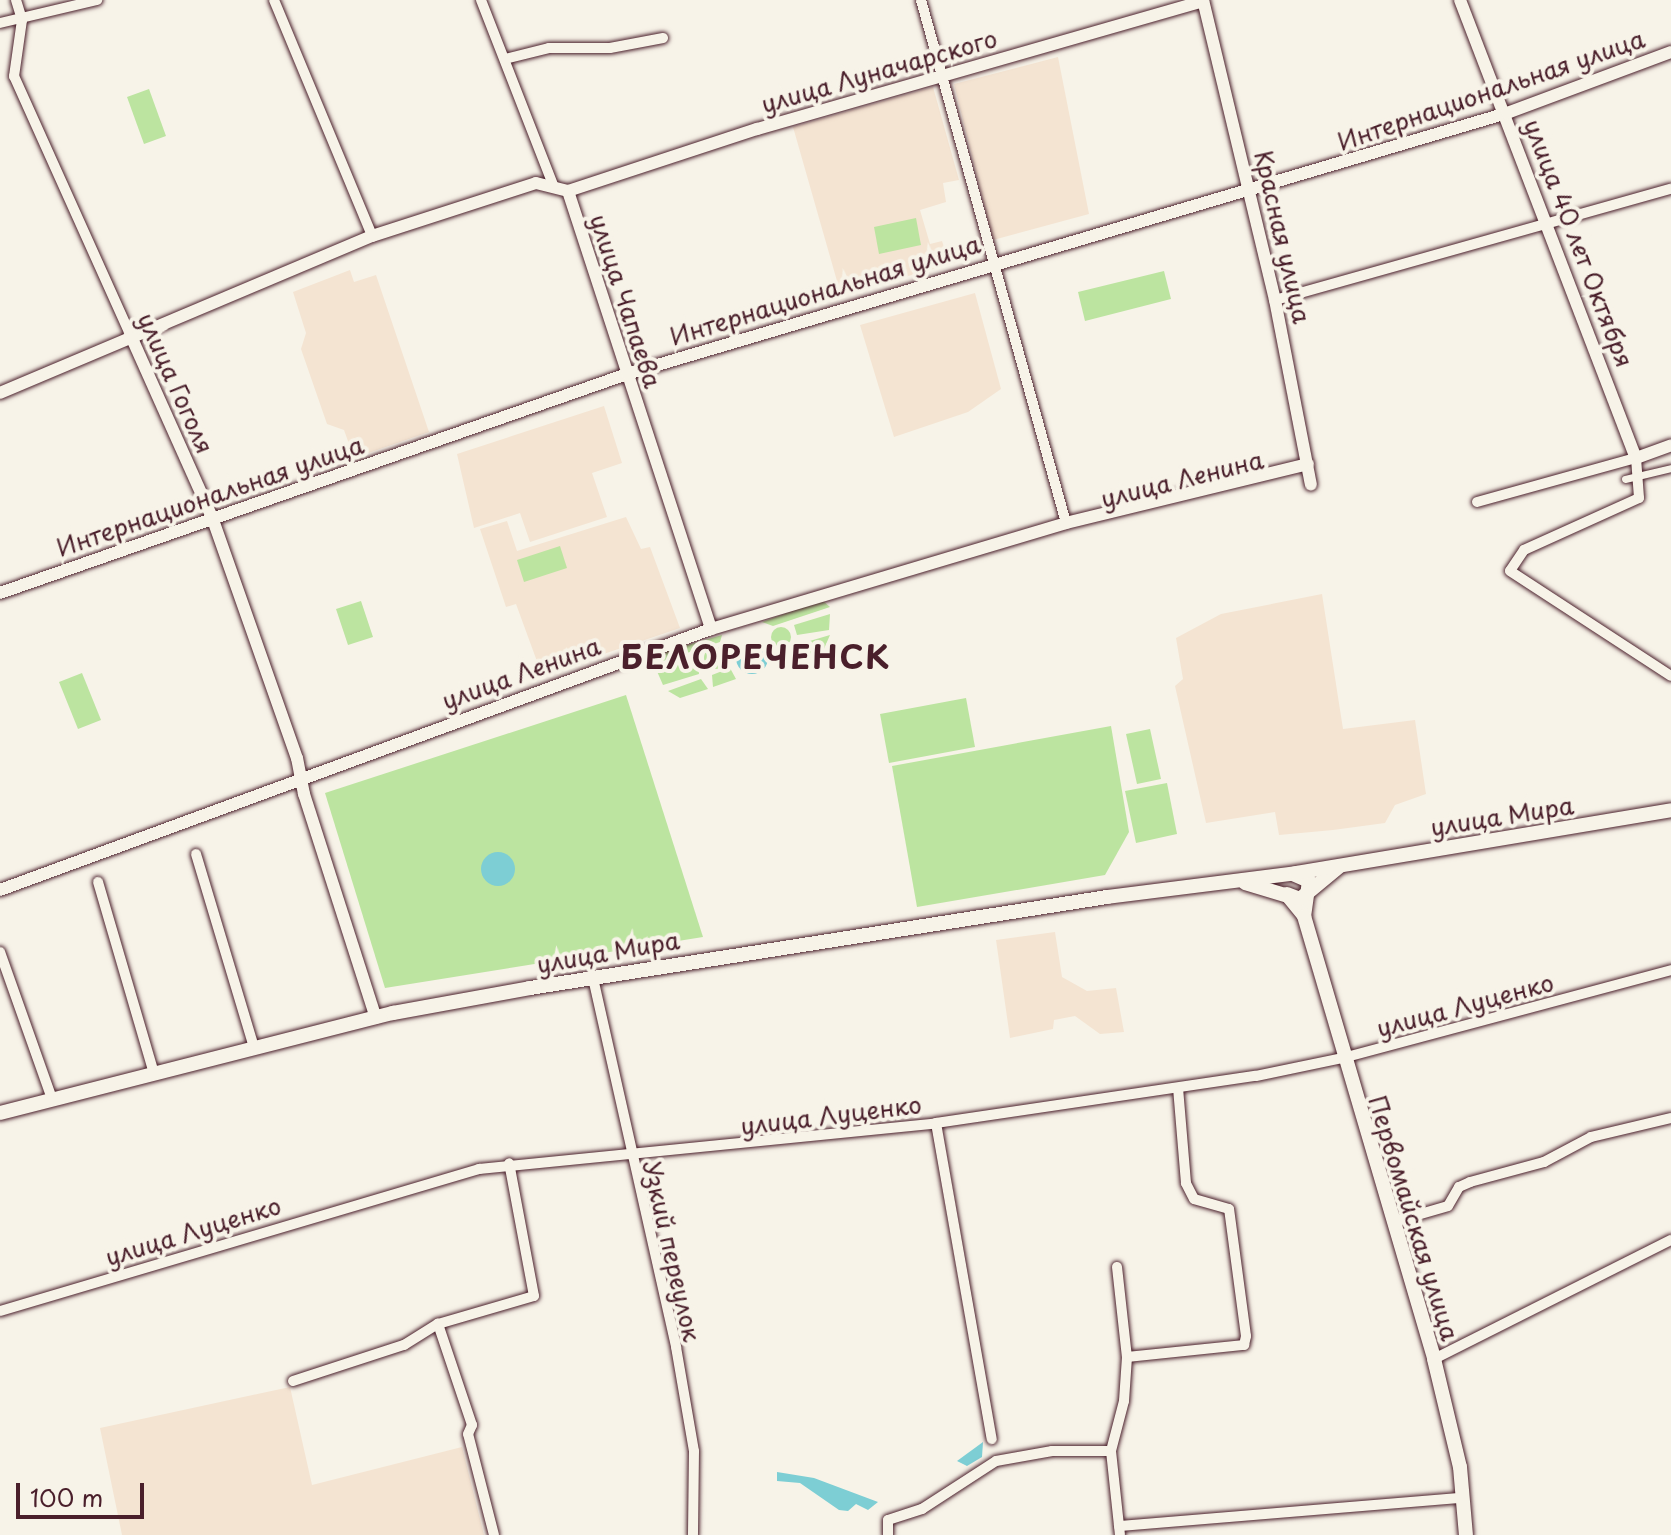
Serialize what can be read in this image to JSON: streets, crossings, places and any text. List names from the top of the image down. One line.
{"streets":{"main road":["улица Мира","Первомайская улица"],"street":["улица Луначарского","Интернациональная улица","Красная улица","улица 40 лет Октября","улица Чапаева","улица Гоголя","улица Ленина","улица Луценко","Узкий переулок"]},"crossings":[["улица Луначарского","Красная улица"],["улица Луначарского","улица Чапаева"],["Интернациональная улица","Красная улица"],["Интернациональная улица","улица 40 лет Октября"],["Интернациональная улица","улица Чапаева"],["Интернациональная улица","улица Гоголя"],["Красная улица","улица Ленина"],["улица Чапаева","улица Ленина"],["улица Гоголя","улица Ленина"],["улица Гоголя","улица Мира"],["улица Мира","Первомайская улица"],["улица Мира","Узкий переулок"],["улица Луценко","Первомайская улица"],["улица Луценко","Узкий переулок"]],"districts":["БЕЛОРЕЧЕНСК"],"scale_bar":"100 m"}
